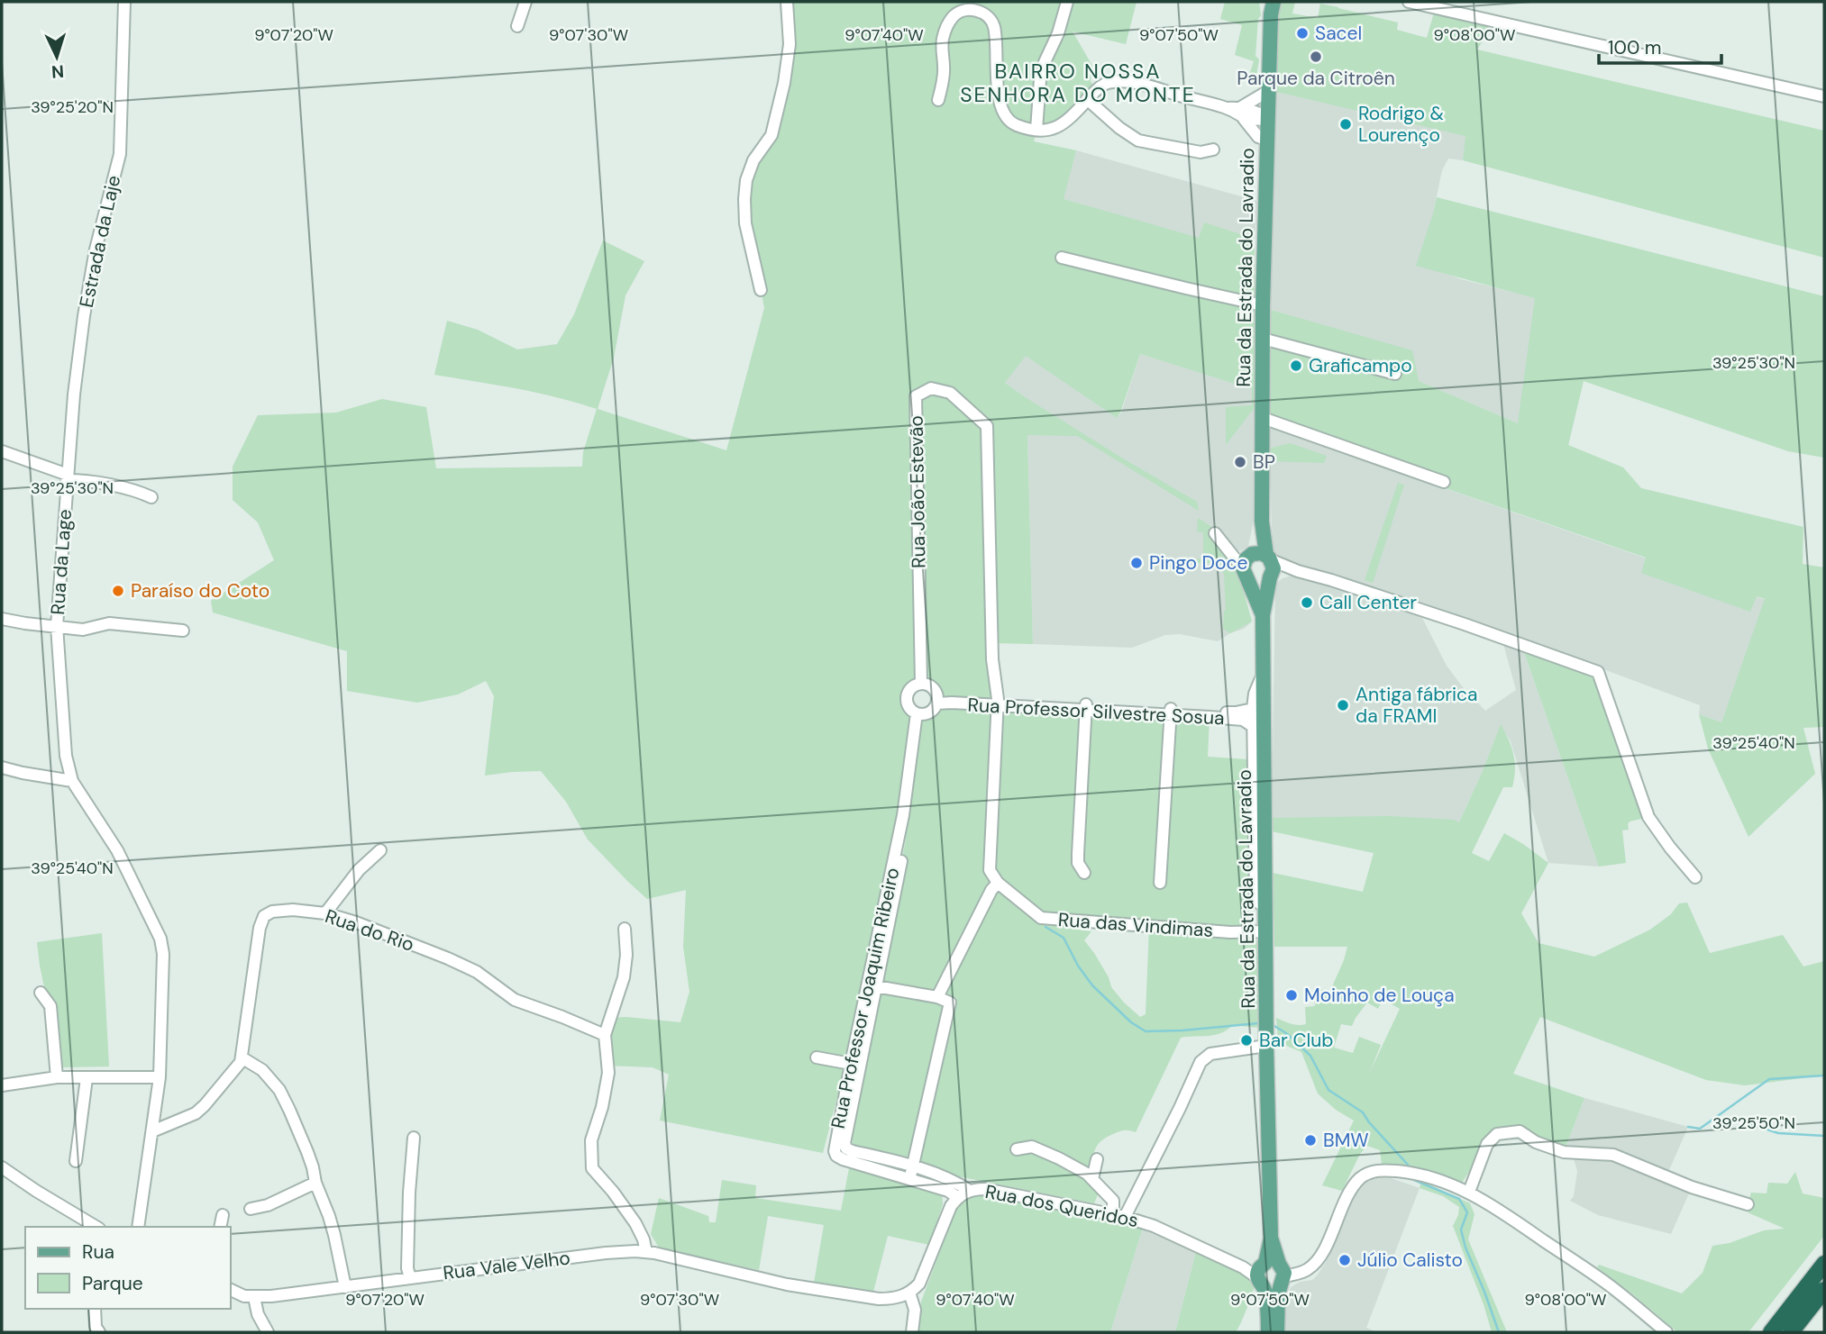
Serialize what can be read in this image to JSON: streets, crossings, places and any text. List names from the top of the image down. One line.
{"streets":{"main road":["Rua da Estrada do Lavradio"],"street":["Estrada da Laje","Rua João Estevão","Rua da Lage","Rua Professor Silvestre Sosua","Rua das Vindimas","Rua do Rio","Rua Professor Joaquim Ribeiro","Rua dos Queridos","Rua Vale Velho"]},"crossings":[["Estrada da Laje","Rua da Lage"],["Rua da Estrada do Lavradio","Rua das Vindimas"],["Rua da Estrada do Lavradio","Rua dos Queridos"],["Rua João Estevão","Rua Professor Silvestre Sosua"],["Rua João Estevão","Rua Professor Joaquim Ribeiro"],["Rua Professor Silvestre Sosua","Rua Professor Joaquim Ribeiro"],["Rua Professor Joaquim Ribeiro","Rua dos Queridos"]],"districts":["BAIRRO NOSSA SENHORA DO MONTE"],"places":["Sacel","Parque da Citroên","Rodrigo & Lourenço","Graficampo","BP","Pingo Doce","Paraíso do Coto","Call Center","Antiga fábrica da FRAMI","Moinho de Louça","Bar Club","BMW","Júlio Calisto"],"legend":["Rua","Parque"],"scale_bar":"100 m","north":"bottom","coordinates":["9°07'20\"W","9°07'30\"W","9°07'40\"W","9°07'50\"W","9°08'00\"W","39°25'20\"N","39°25'30\"N","39°25'40\"N","39°25'50\"N"]}
